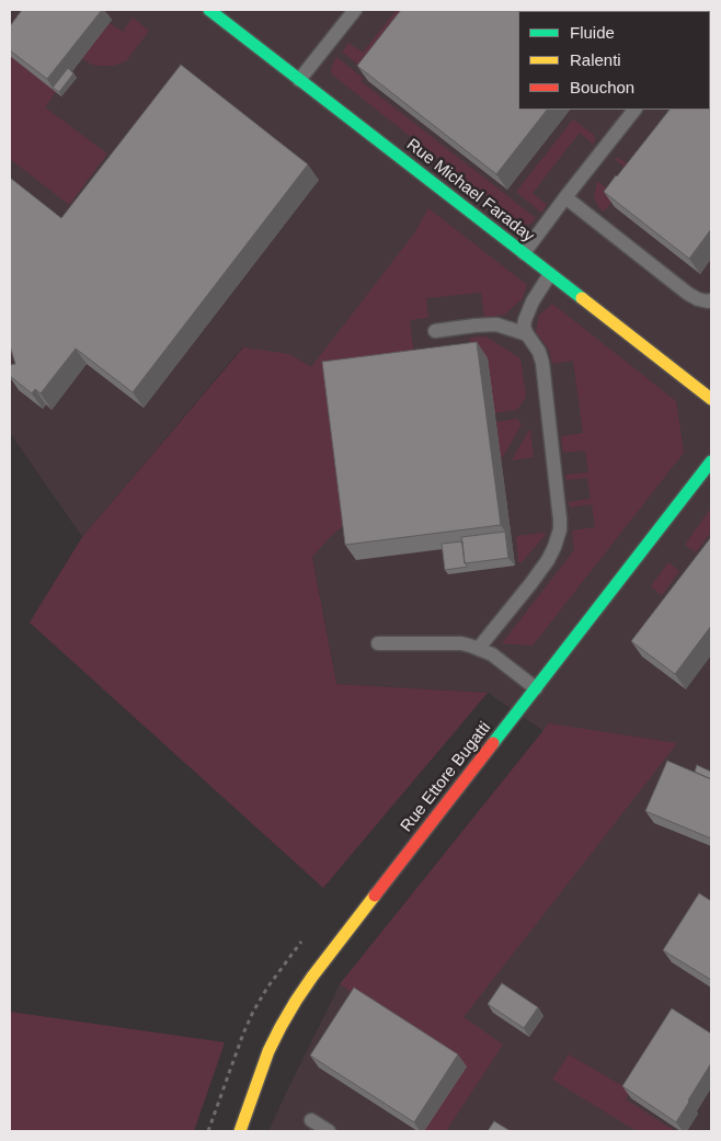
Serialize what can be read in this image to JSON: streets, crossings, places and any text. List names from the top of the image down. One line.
{"streets":{"main road":["Rue Michael Faraday","Rue Ettore Bugatti"]},"legend":["Fluide","Ralenti","Bouchon"]}
